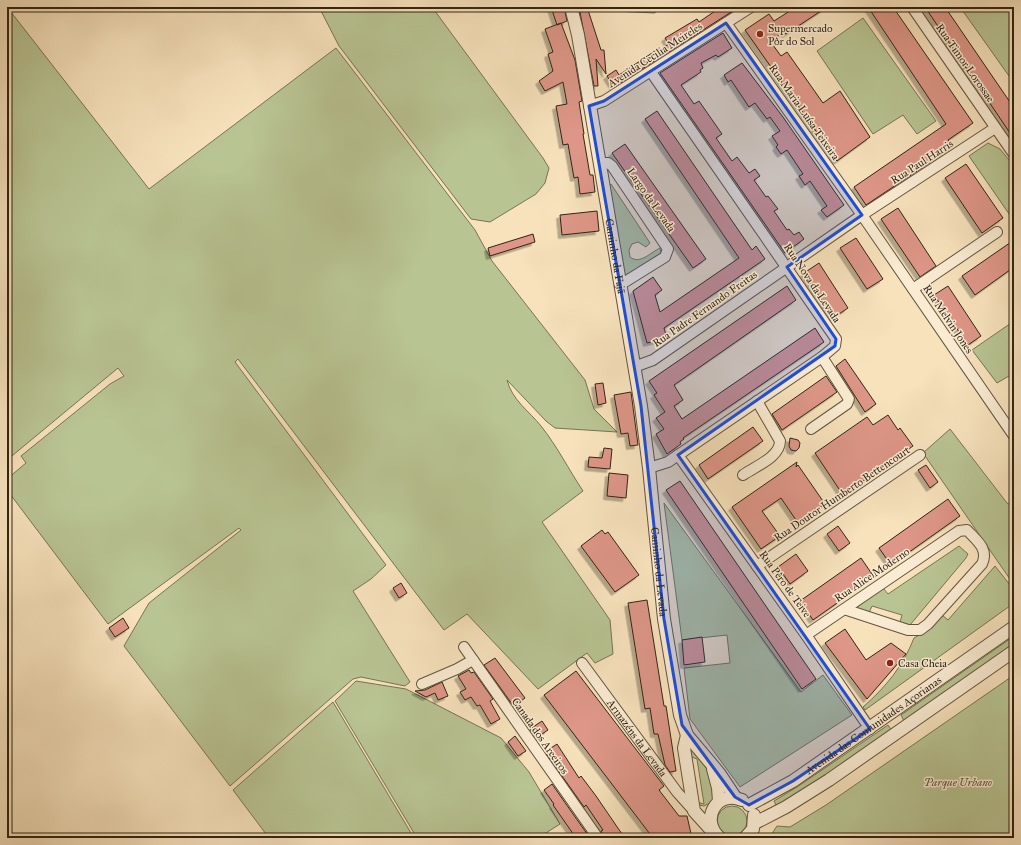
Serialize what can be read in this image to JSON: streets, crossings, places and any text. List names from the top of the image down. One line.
{"streets":{"street":["Avenida Cecilia Meireles","Rua Timor Lorossae","Rua Maria Luísa Teixeira","Rua Paul Harris","Largo da Levada","Caminho da Fajã","Rua Nova da Levada","Rua Padre Fernando Freitas","Rua Melvin Jones","Rua Doutor Humberto Bettencourt","Caminho da Levada","Rua Alice Moderno","Rua Pêro de Teive","Avenida das Comunidades Açorianas","Canada dos Areeiros","Armazéns da Levada"]},"crossings":[["Avenida Cecilia Meireles","Rua Maria Luísa Teixeira"],["Avenida Cecilia Meireles","Caminho da Fajã"],["Avenida Cecilia Meireles","Rua Nova da Levada"],["Rua Timor Lorossae","Rua Paul Harris"],["Rua Maria Luísa Teixeira","Rua Paul Harris"],["Rua Maria Luísa Teixeira","Rua Melvin Jones"],["Rua Paul Harris","Rua Nova da Levada"],["Rua Paul Harris","Rua Padre Fernando Freitas"],["Rua Paul Harris","Rua Melvin Jones"],["Largo da Levada","Caminho da Fajã"],["Caminho da Fajã","Rua Padre Fernando Freitas"],["Caminho da Fajã","Caminho da Levada"],["Rua Nova da Levada","Rua Padre Fernando Freitas"],["Rua Nova da Levada","Caminho da Levada"],["Rua Nova da Levada","Rua Pêro de Teive"],["Rua Doutor Humberto Bettencourt","Rua Pêro de Teive"],["Caminho da Levada","Armazéns da Levada"],["Rua Alice Moderno","Rua Pêro de Teive"],["Rua Pêro de Teive","Avenida das Comunidades Açorianas"]],"parks":["Parque Urbano"],"places":["Supermercado Pôr do Sol","Casa Cheia"]}
